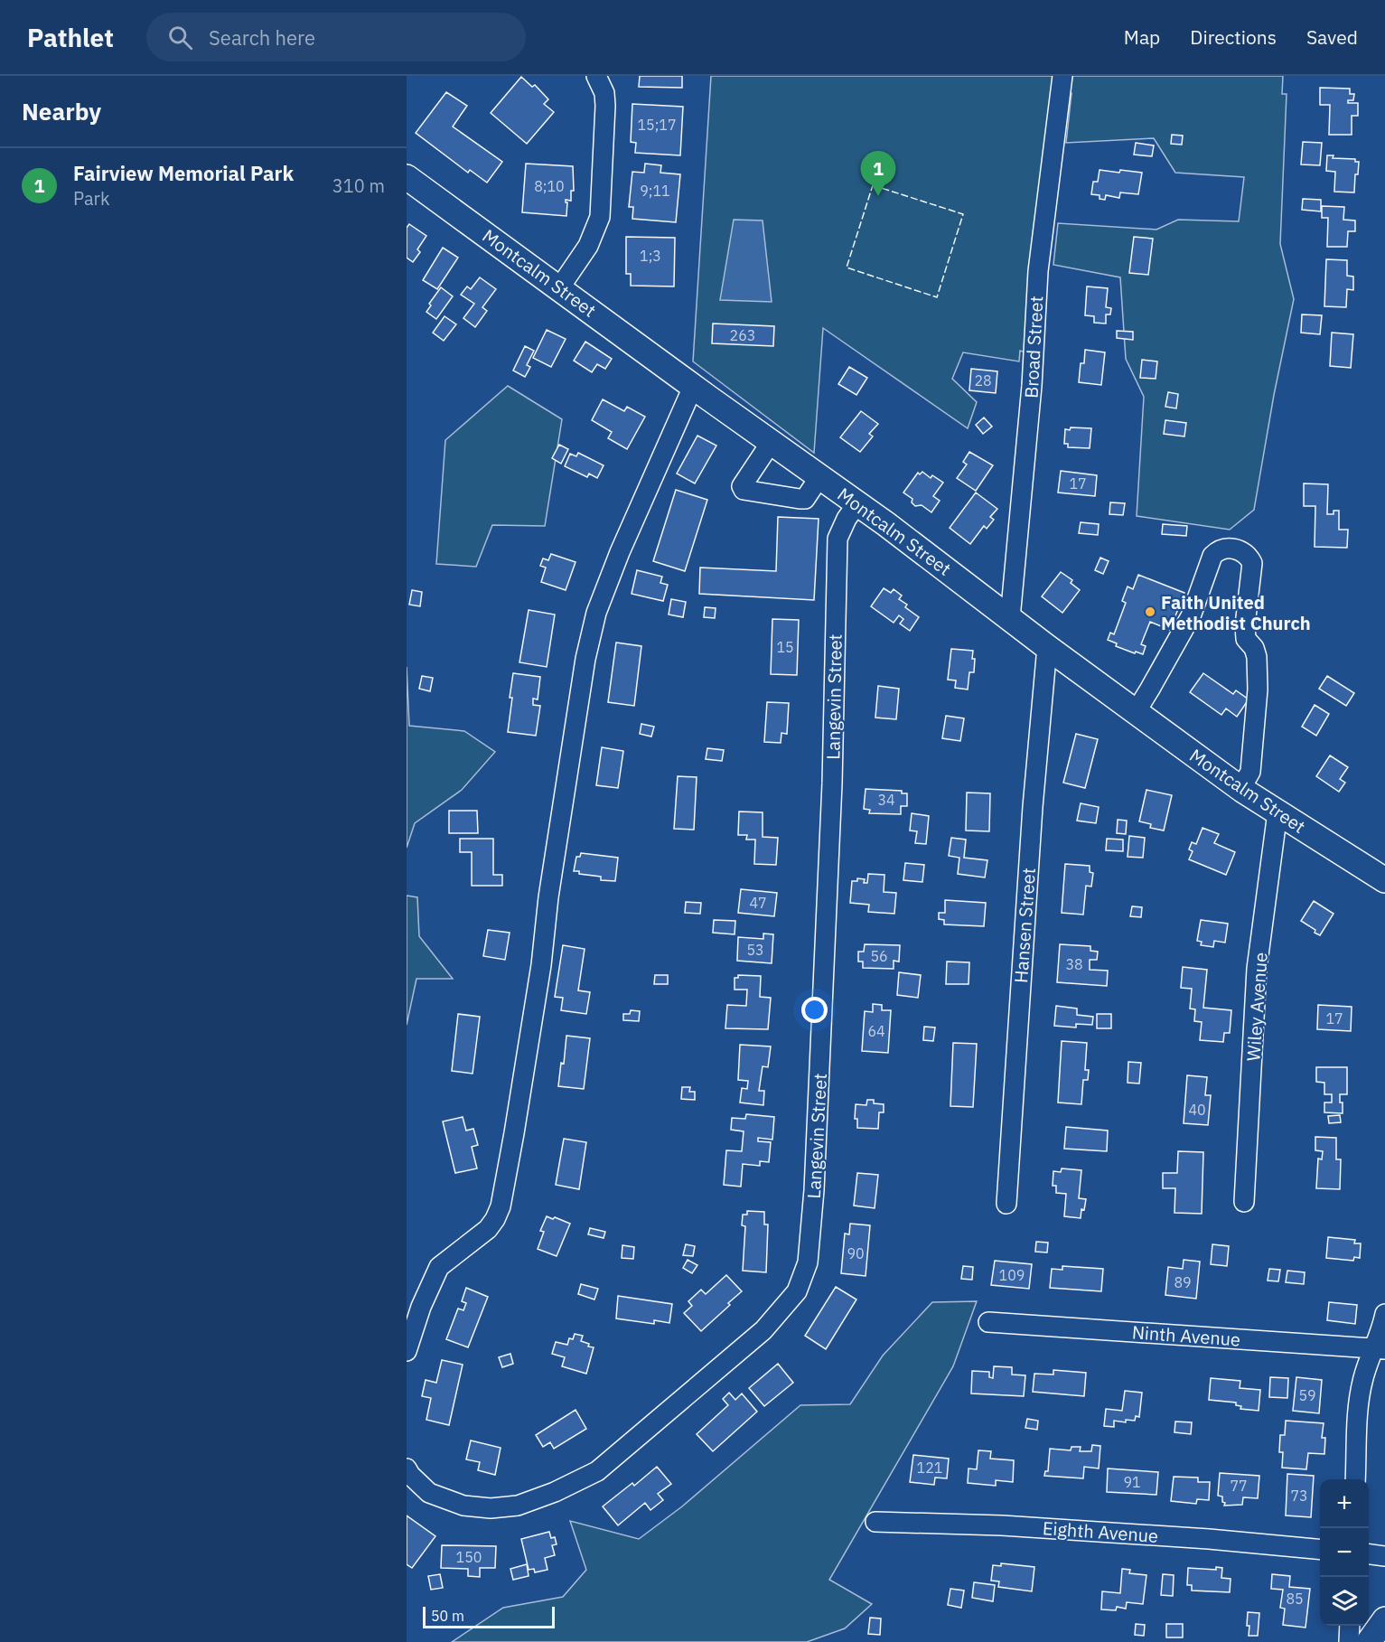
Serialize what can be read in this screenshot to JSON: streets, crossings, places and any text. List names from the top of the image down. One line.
{"streets":{"main road":["Montcalm Street"],"street":["Broad Street","Langevin Street","Hansen Street","Wiley Avenue","Ninth Avenue","Eighth Avenue"]},"crossings":[["Montcalm Street","Broad Street"],["Montcalm Street","Langevin Street"],["Montcalm Street","Hansen Street"],["Montcalm Street","Wiley Avenue"]],"places":["Faith United Methodist Church"],"house_numbers":["15;17","8;10","9;11","1;3","263","28","17","15","34","47","53","56","38","17","64","40","90","109","89","59","121","91","77","73","150","85"],"scale_bar":"50 m","page":{"header":"Pathlet","search":"Search here","nav":["Map","Directions","Saved"],"heading":"Nearby","list":[{"mark":"1","name":"Fairview Memorial Park","note":"Park","value":"310 m"}],"pins":"1","map_buttons":["+","−"],"scale":"50 m"}}
